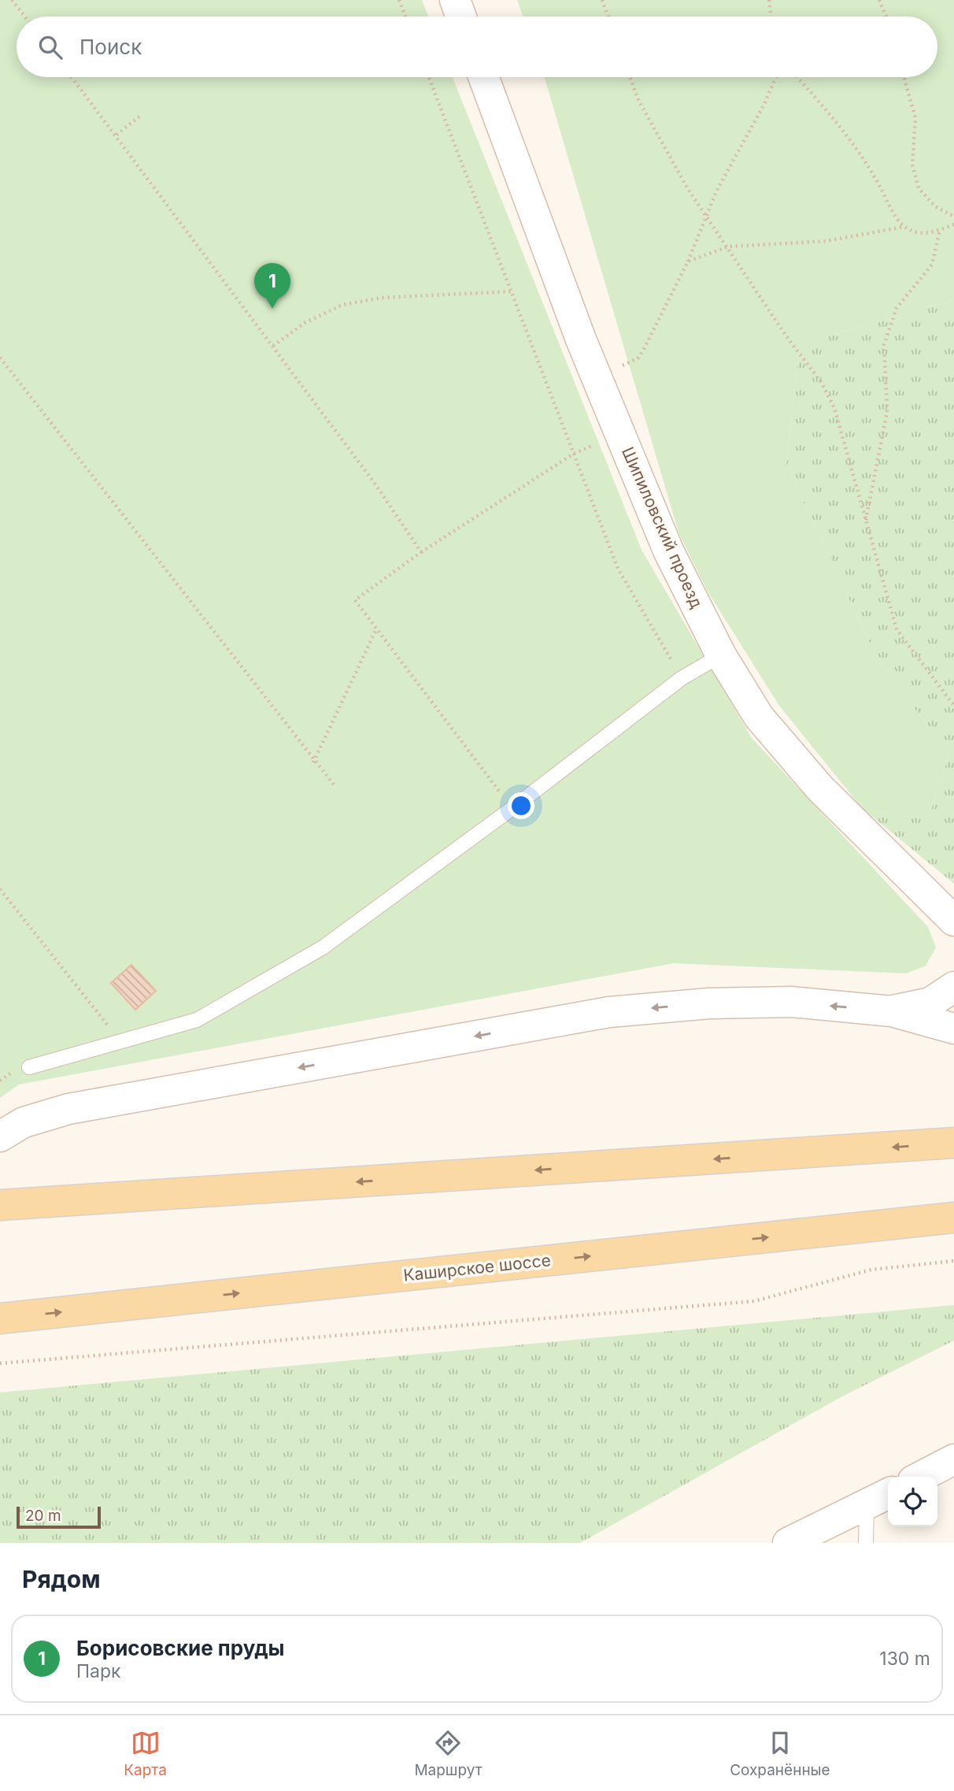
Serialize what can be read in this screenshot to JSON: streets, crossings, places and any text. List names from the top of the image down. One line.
{"streets":{"main road":["Шипиловский проезд","Каширское шоссе"]},"scale_bar":"20 m","page":{"search":"Поиск","pins":"1","scale":"20 m","heading":"Рядом","list":[{"mark":"1","name":"Борисовские пруды","note":"Парк","value":"130 m"}],"nav":["Карта","Маршрут","Сохранённые"]}}
